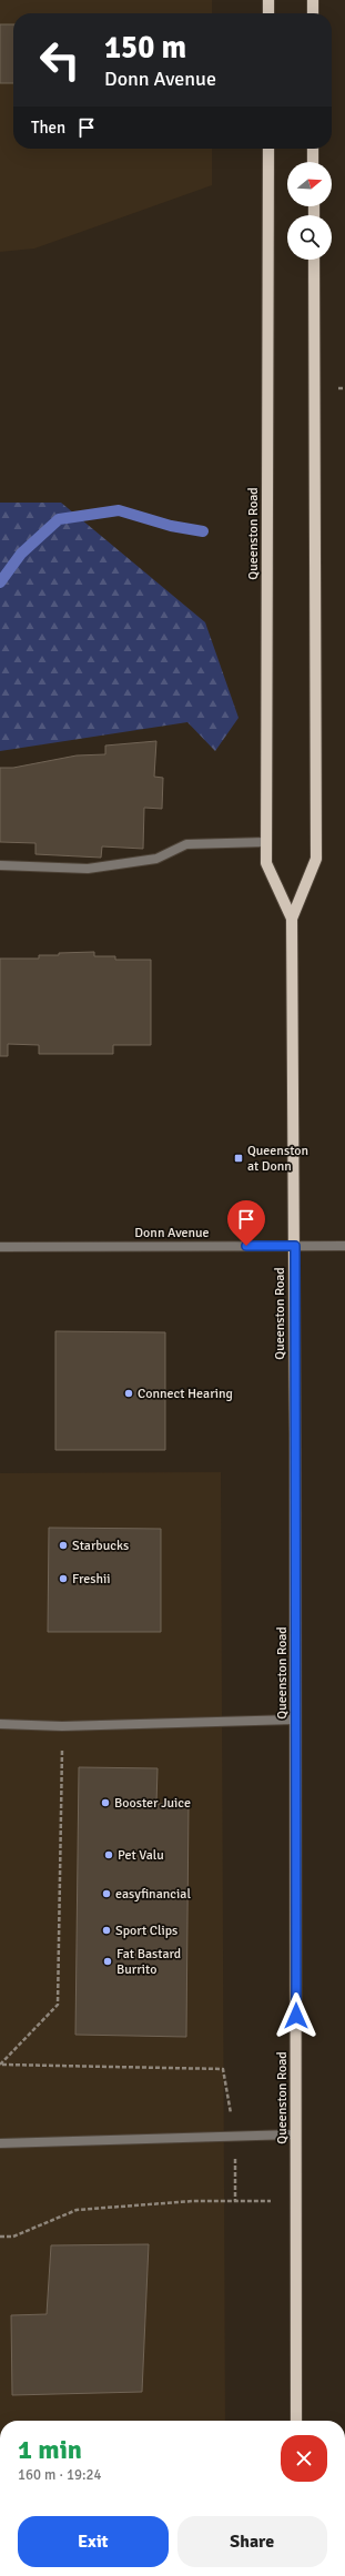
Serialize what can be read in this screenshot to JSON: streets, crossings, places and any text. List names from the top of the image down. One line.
{"streets":{"main road":["Queenston Road"],"street":["Donn Avenue"]},"crossings":[["Queenston Road","Donn Avenue"]],"places":{"transit":["Queenston at Donn"],"other":["Connect Hearing","Starbucks","Freshii","Booster Juice","Pet Valu","easyfinancial","Sport Clips","Fat Bastard Burrito"]},"north":"right","page":{"turn":["150 m","Donn Avenue"],"then":"Then","heading":["1 min","160 m · 19:24"],"buttons":["Exit","Share"]}}
